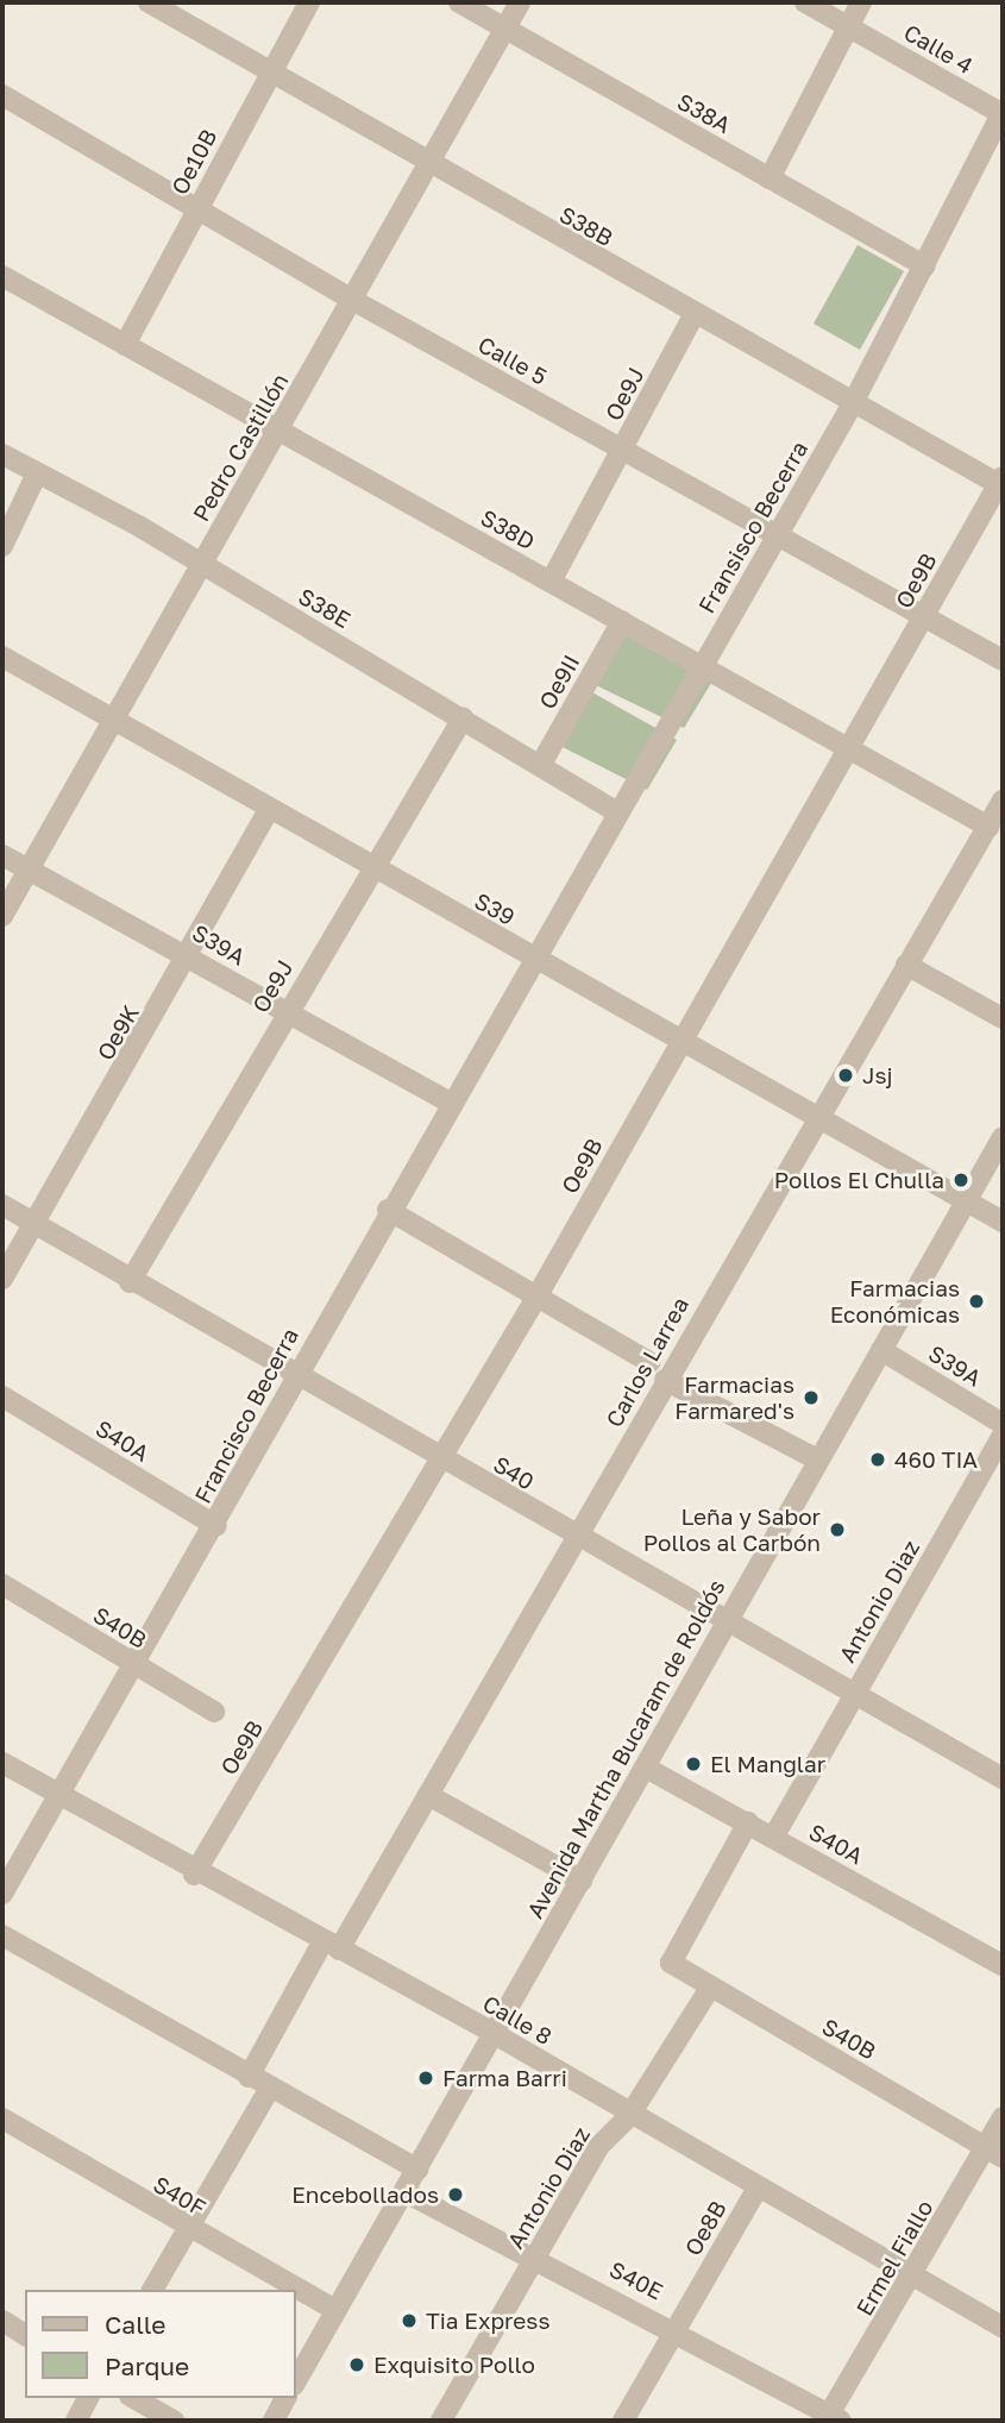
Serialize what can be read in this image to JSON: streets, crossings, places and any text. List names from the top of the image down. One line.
{"streets":{"street":["Calle 4","S38A","Oe10B","S38B","Calle 5","Oe9J","Pedro Castillón","Fransisco Becerra","S38D","Oe9B","S38E","Oe9II","S39","S39A","Oe9K","Carlos Larrea","Francisco Becerra","S40A","S40","Antonio Diaz","S40B","Avenida Martha Bucaram de Roldós","Calle 8","S40F","Oe8B","Ermel Fiallo","S40E"]},"crossings":[["Calle 4","Fransisco Becerra"],["S38A","Pedro Castillón"],["S38A","Fransisco Becerra"],["Oe10B","S38B"],["Oe10B","Calle 5"],["Oe10B","S38D"],["S38B","Oe9J"],["S38B","Pedro Castillón"],["S38B","Fransisco Becerra"],["S38B","Oe9B"],["Calle 5","Oe9J"],["Calle 5","Pedro Castillón"],["Calle 5","Fransisco Becerra"],["Calle 5","Oe9B"],["Oe9J","S38D"],["Oe9J","S38E"],["Oe9J","S39"],["Oe9J","S39A"],["Oe9J","S40"],["Pedro Castillón","S38D"],["Pedro Castillón","S38E"],["Pedro Castillón","S39"],["Pedro Castillón","S39A"],["Fransisco Becerra","S38D"],["Fransisco Becerra","S38E"],["Fransisco Becerra","S39"],["Fransisco Becerra","Francisco Becerra"],["S38D","Oe9B"],["S38D","Oe9II"],["S38D","Carlos Larrea"],["Oe9B","S39"],["Oe9B","S40"],["Oe9B","Calle 8"],["S38E","Oe9II"],["S39","Oe9K"],["S39","Carlos Larrea"],["S39","Francisco Becerra"],["S39","Avenida Martha Bucaram de Roldós"],["S39A","Oe9K"],["S39A","Francisco Becerra"],["S39A","Avenida Martha Bucaram de Roldós"],["Oe9K","S40"],["Carlos Larrea","S40"],["Carlos Larrea","Calle 8"],["Francisco Becerra","S40A"],["Francisco Becerra","S40"],["Francisco Becerra","S40B"],["Francisco Becerra","Calle 8"],["S40A","Antonio Diaz"],["S40A","S40B"],["S40A","Avenida Martha Bucaram de Roldós"],["S40","Antonio Diaz"],["S40","Avenida Martha Bucaram de Roldós"],["Antonio Diaz","S40B"],["Antonio Diaz","Calle 8"],["Antonio Diaz","S40E"],["S40B","Ermel Fiallo"],["Avenida Martha Bucaram de Roldós","Calle 8"],["Avenida Martha Bucaram de Roldós","S40F"],["Avenida Martha Bucaram de Roldós","S40E"],["Calle 8","Oe8B"],["Calle 8","Ermel Fiallo"],["Oe8B","S40E"],["Ermel Fiallo","S40E"]],"places":["Jsj","Pollos El Chulla","Farmacias Económicas","Farmacias Farmared's","460 TIA","Leña y Sabor Pollos al Carbón","El Manglar","Farma Barri","Encebollados","Tia Express","Exquisito Pollo"],"legend":["Calle","Parque"]}
